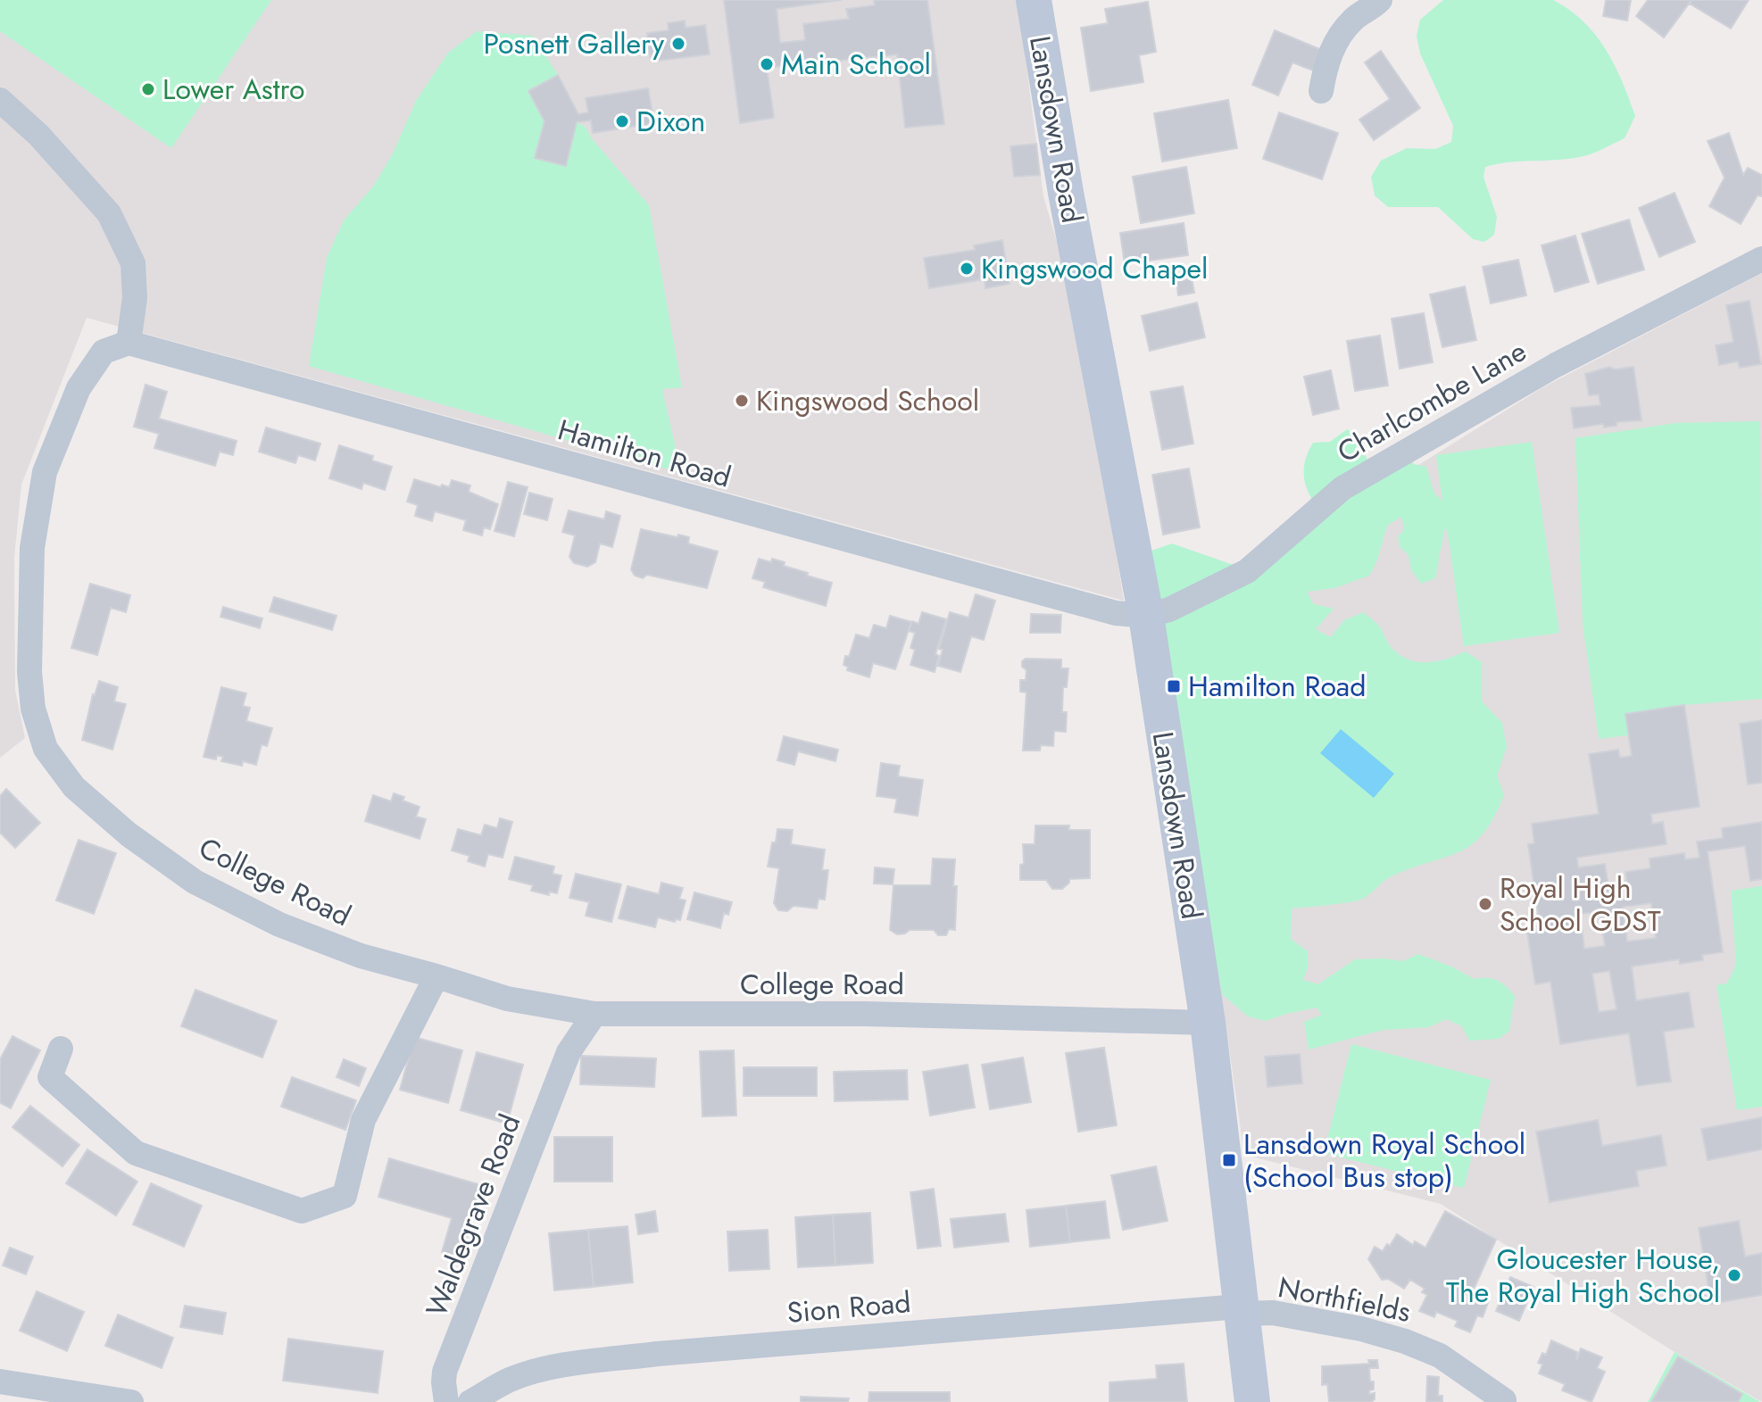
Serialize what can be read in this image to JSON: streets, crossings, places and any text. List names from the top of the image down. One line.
{"streets":{"street":["Lansdown Road","Charlcombe Lane","Hamilton Road","College Road","Waldegrave Road","Northfields","Sion Road"]},"crossings":[["Lansdown Road","Charlcombe Lane"],["Lansdown Road","Hamilton Road"],["Lansdown Road","College Road"],["Lansdown Road","Northfields"],["Lansdown Road","Sion Road"],["Charlcombe Lane","Hamilton Road"],["Hamilton Road","College Road"],["College Road","Waldegrave Road"],["Northfields","Sion Road"]],"places":{"other":["Posnett Gallery","Main School","Lower Astro","Dixon","Kingswood Chapel","Kingswood School","Royal High School GDST","Gloucester House, The Royal High School"],"transit":["Hamilton Road","Lansdown Royal School (School Bus stop)"]}}
